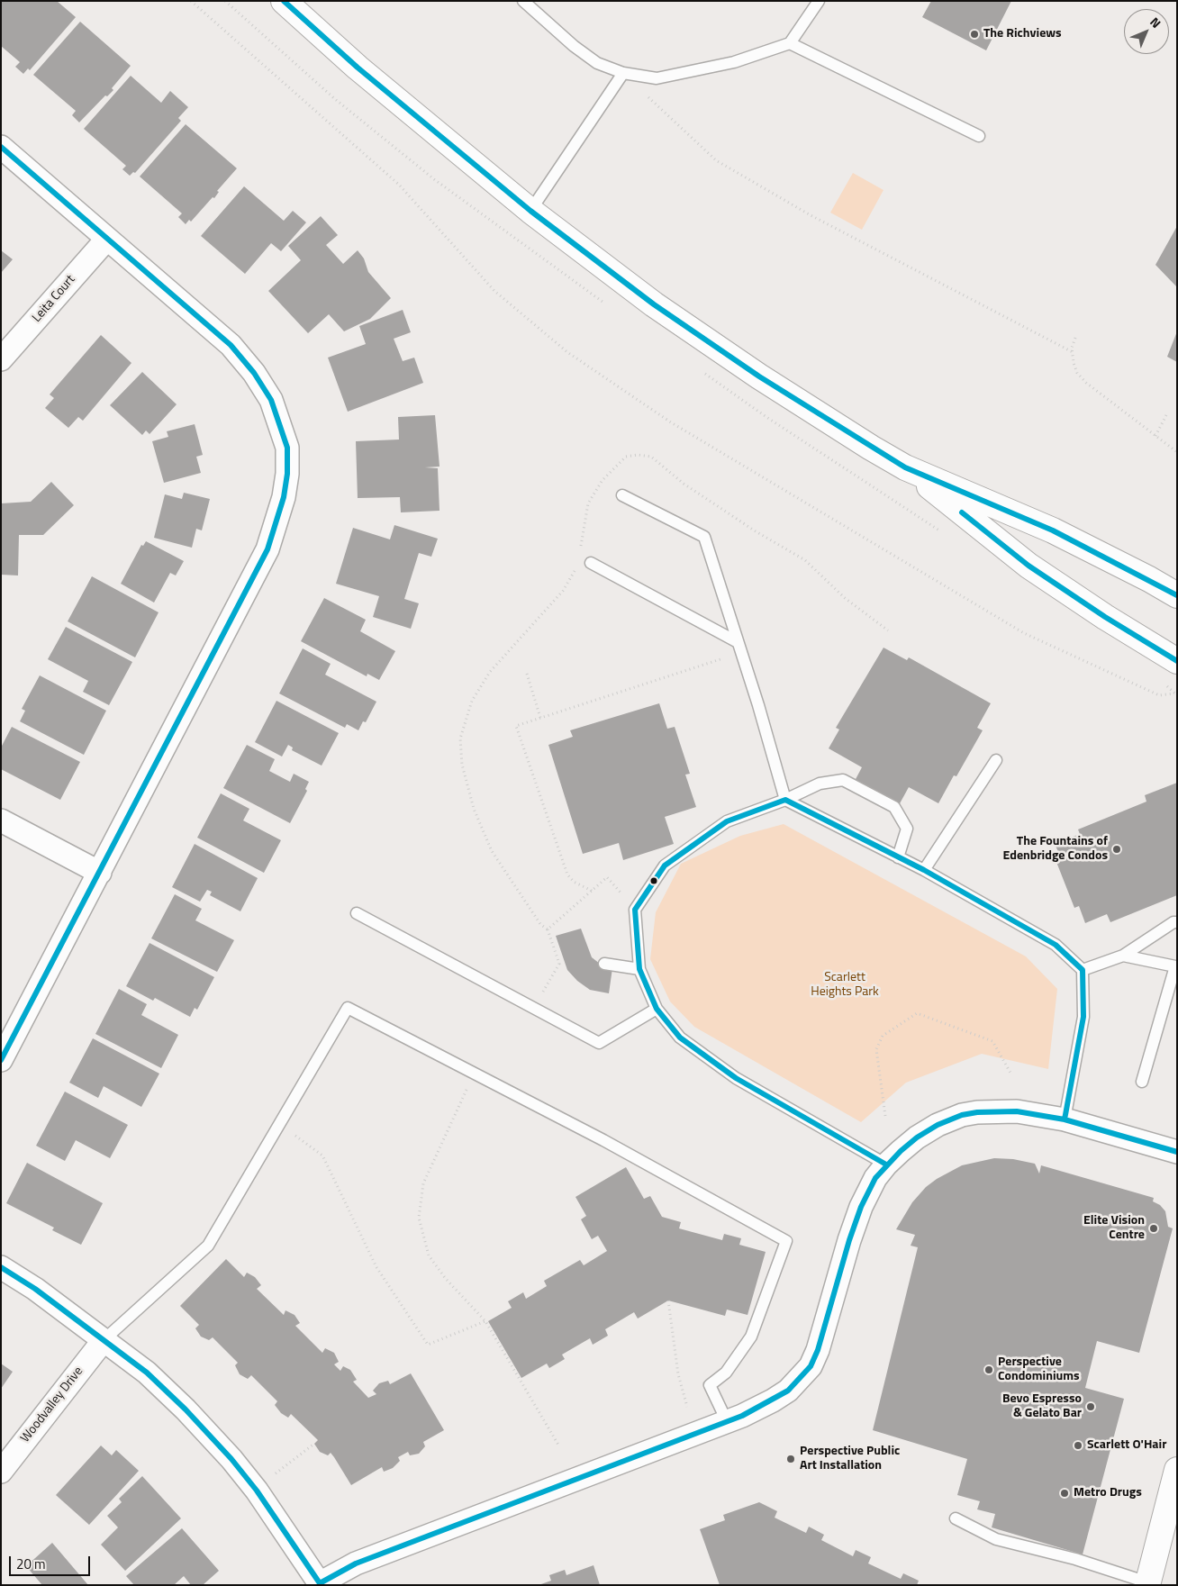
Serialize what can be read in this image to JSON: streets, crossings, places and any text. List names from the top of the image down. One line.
{"streets":{"street":["Leita Court","Woodvalley Drive"]},"parks":["Scarlett Heights Park"],"places":["The Richviews","The Fountains of Edenbridge Condos","Elite Vision Centre","Perspective Condominiums","Bevo Espresso & Gelato Bar","Scarlett O'Hair","Perspective Public Art Installation","Metro Drugs"],"scale_bar":"20 m","north":"top right"}
